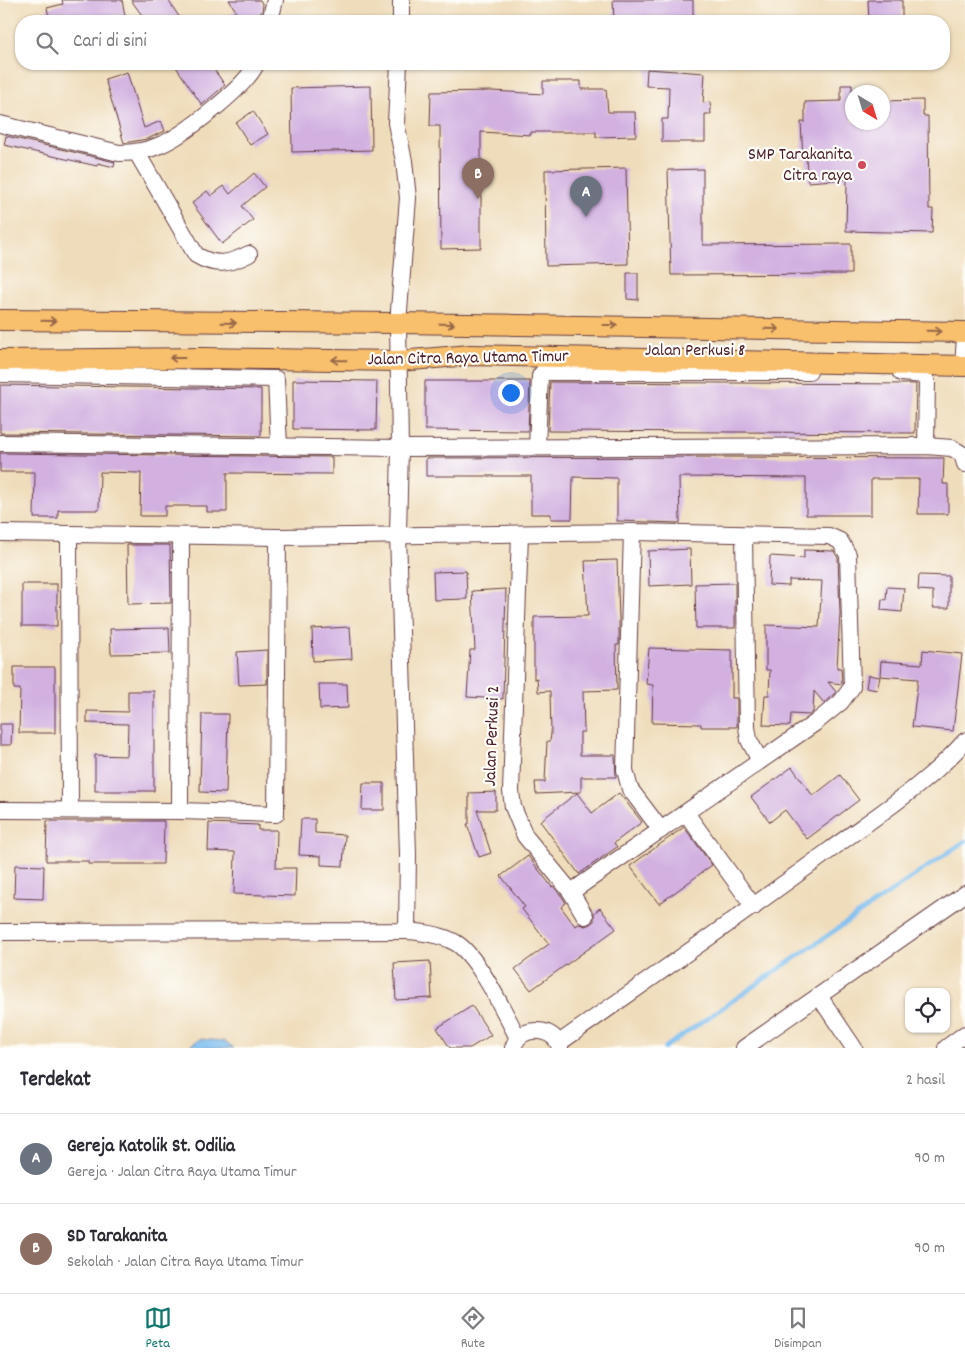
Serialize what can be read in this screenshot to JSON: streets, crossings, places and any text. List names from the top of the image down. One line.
{"streets":{"main road":["Jalan Citra Raya Utama Timur"],"street":["Jalan Perkusi 8","Jalan Perkusi 2"]},"places":["SMP Tarakanita Citra raya"],"north":"bottom right","page":{"search":"Cari di sini","pins":["B","A"],"heading":["Terdekat","2 hasil"],"list":[{"mark":"A","name":"Gereja Katolik St. Odilia","note":"Gereja · Jalan Citra Raya Utama Timur","value":"90 m"},{"mark":"B","name":"SD Tarakanita","note":"Sekolah · Jalan Citra Raya Utama Timur","value":"90 m"}],"nav":["Peta","Rute","Disimpan"]}}
